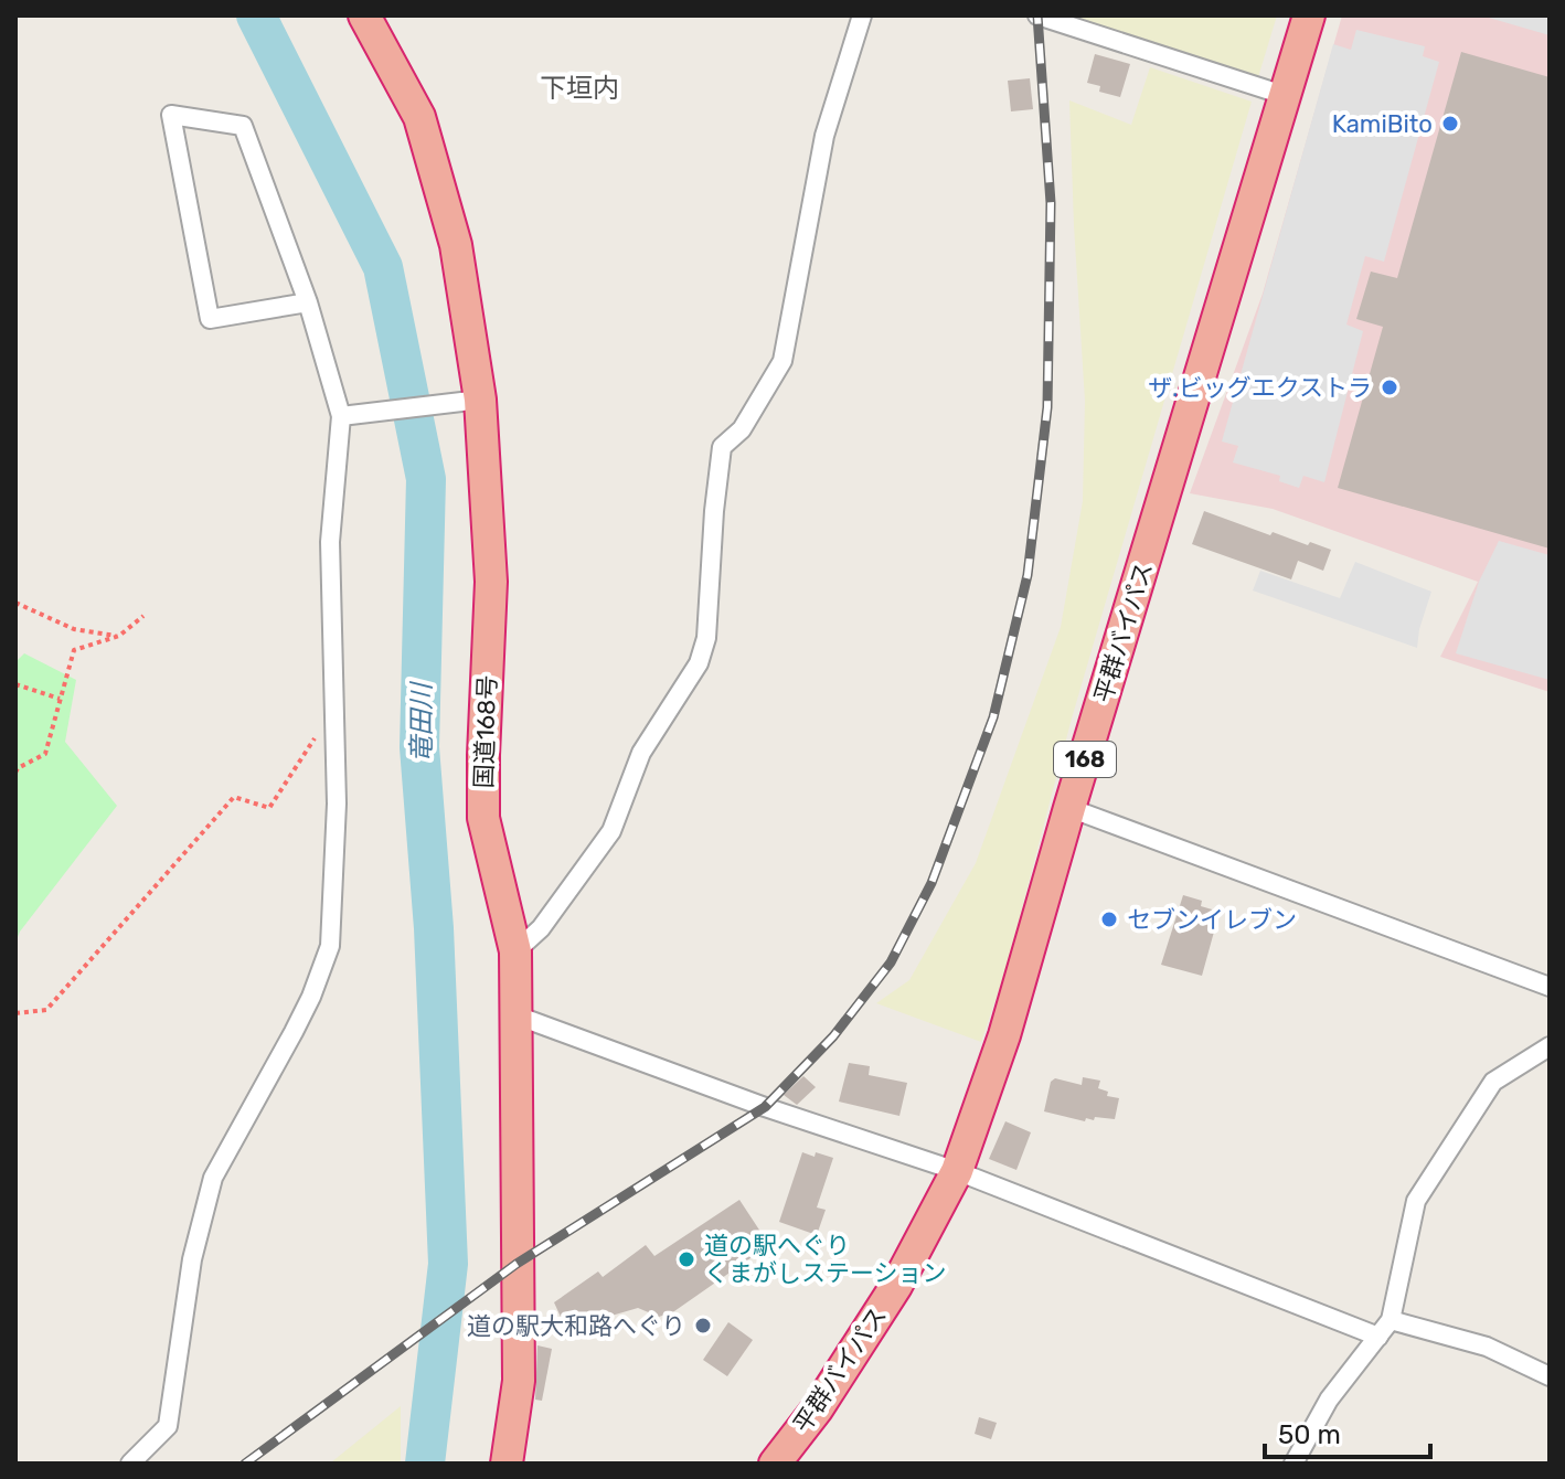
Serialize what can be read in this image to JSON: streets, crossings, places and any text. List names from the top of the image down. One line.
{"streets":{"highway":["平群バイパス","国道168号","168"]},"districts":["下垣内"],"water":["竜田川"],"places":["KamiBito","ザ.ビッグエクストラ","セブンイレブン","道の駅へぐり くまがしステーション","道の駅大和路へぐり"],"scale_bar":"50 m"}
